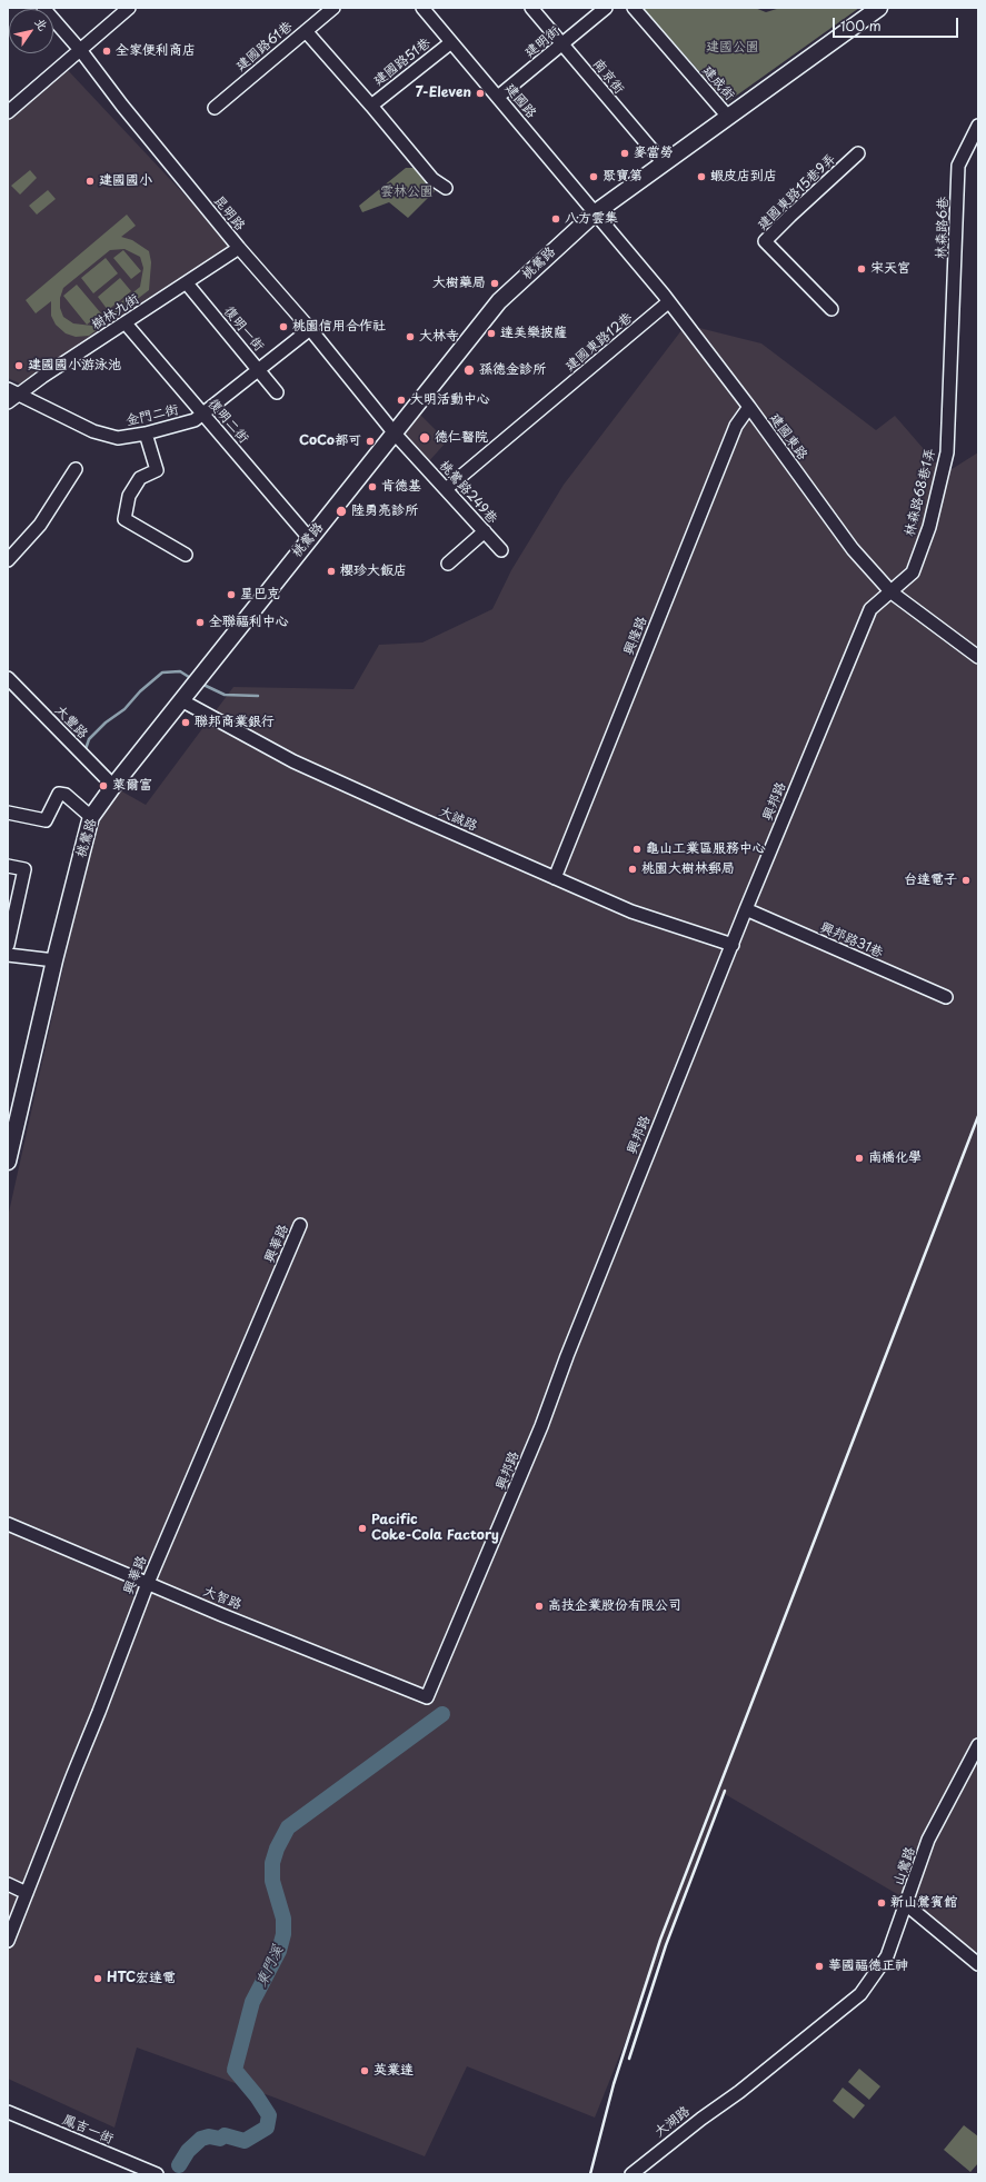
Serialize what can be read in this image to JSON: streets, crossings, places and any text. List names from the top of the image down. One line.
{"streets":{"main road":["桃鶯路"],"street":["建明街","建國路61巷","建國路51巷","南京街","建成街","建國路","建國東路15巷9弄","昆明路","林森路6巷","樹林九街","復明一街","建國東路12巷","金門二街","復明二街","建國東路","桃鶯路249巷","林森路68巷1弄","興隆路","大豐路","興邦路","大誠路","興邦路31巷","興華路","大智路","山鶯路","大湖路","鳳吉一街"]},"crossings":[["建明街","南京街"],["建明街","建國路"],["建國路51巷","建國路"],["南京街","桃鶯路"],["建成街","桃鶯路"],["建國路","桃鶯路"],["建國路","建國東路"],["昆明路","桃鶯路"],["昆明路","樹林九街"],["昆明路","金門二街"],["昆明路","桃鶯路249巷"],["林森路6巷","林森路68巷1弄"],["桃鶯路","復明二街"],["桃鶯路","建國東路"],["桃鶯路","桃鶯路249巷"],["桃鶯路","大豐路"],["桃鶯路","大誠路"],["樹林九街","復明一街"],["樹林九街","金門二街"],["樹林九街","復明二街"],["復明一街","金門二街"],["建國東路12巷","建國東路"],["建國東路12巷","桃鶯路249巷"],["金門二街","復明二街"],["建國東路","林森路68巷1弄"],["建國東路","興隆路"],["建國東路","興邦路"],["林森路68巷1弄","興邦路"],["興隆路","大誠路"],["興邦路","大誠路"],["興邦路","興邦路31巷"],["興邦路","大智路"],["興華路","大智路"],["山鶯路","大湖路"]],"water":["東門溪"],"parks":["建國公園","雲林公園"],"places":["全家便利商店","7-Eleven","麥當勞","聚寶第","蝦皮店到店","建國國小","八方雲集","宋天宮","大樹藥局","桃園信用合作社","達美樂披薩","大林寺","建國國小游泳池","孫德金診所","大明活動中心","德仁醫院","CoCo都可","肯德基","陸勇亮診所","櫻珍大飯店","星巴克","全聯福利中心","聯邦商業銀行","萊爾富","龜山工業區服務中心","桃園大樹林郵局","台達電子","南橋化學","Pacific Coke-Cola Factory","高技企業股份有限公司","新山鶯賓館","華國福德正神","HTC宏達電","英業達"],"scale_bar":"100 m","north":"top right"}
